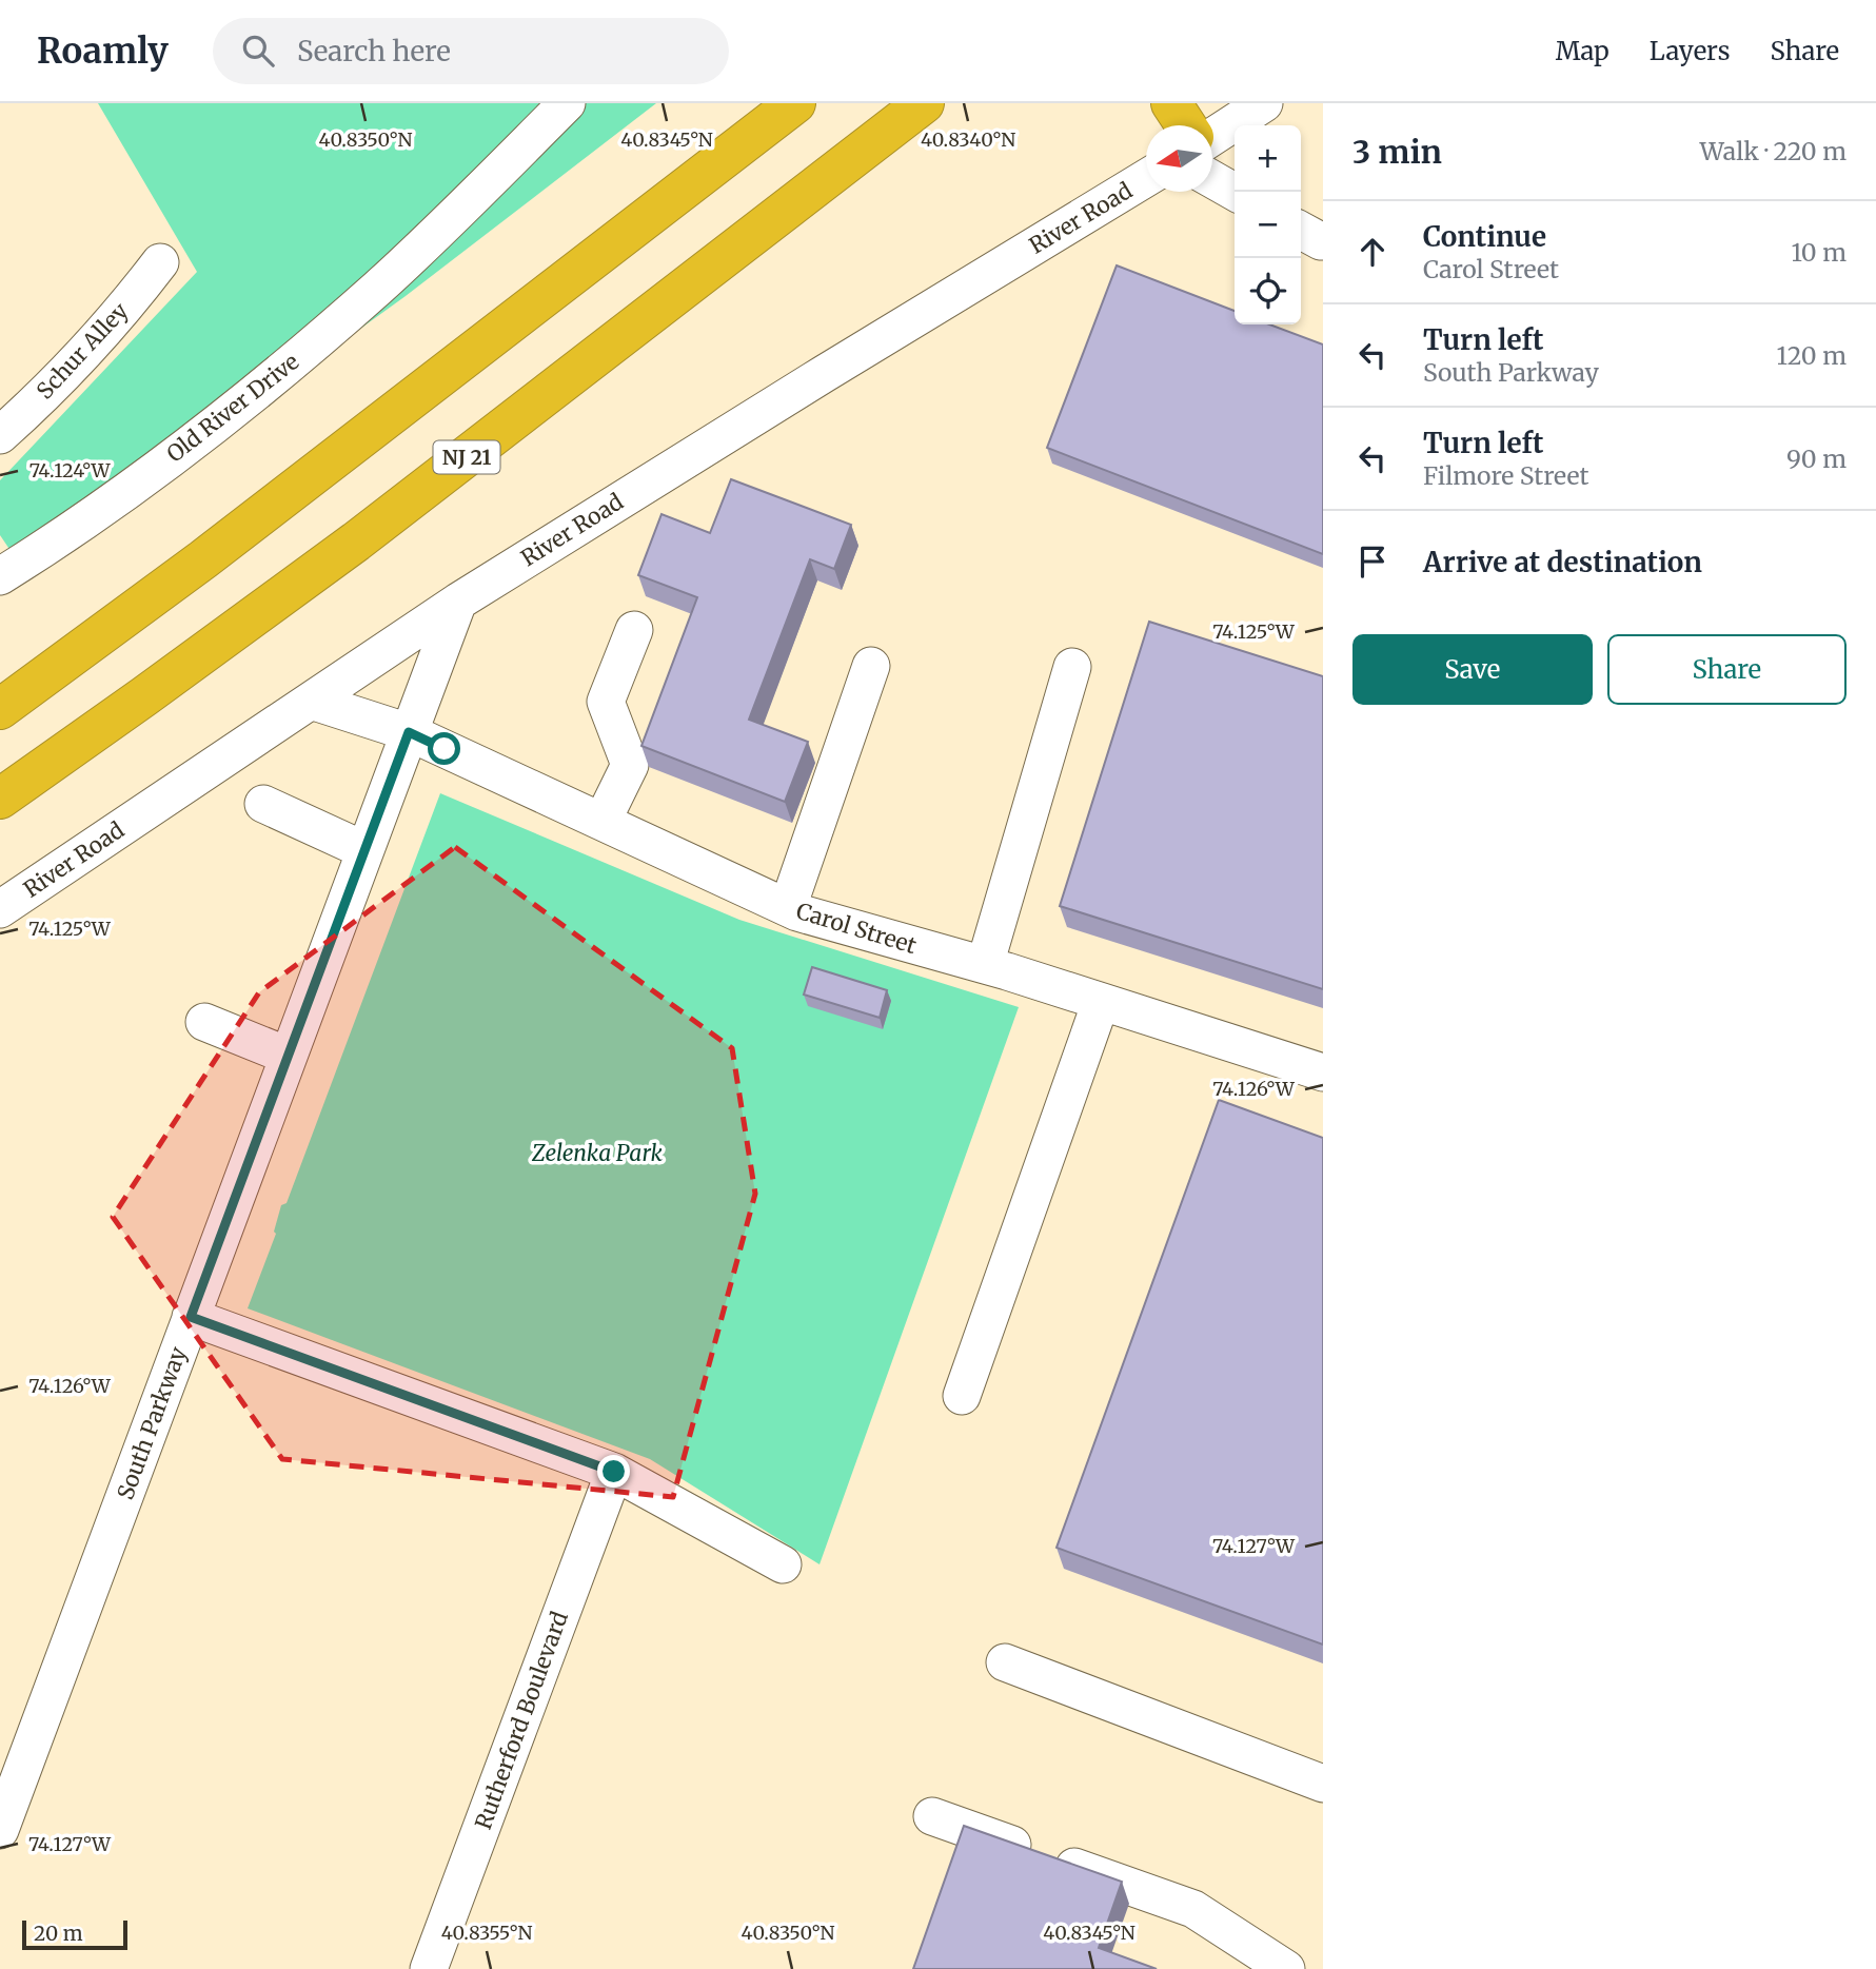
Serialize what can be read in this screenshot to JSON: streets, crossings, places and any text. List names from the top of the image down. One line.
{"streets":{"highway":["NJ 21"],"street":["River Road","Schur Alley","Old River Drive","Carol Street","South Parkway","Rutherford Boulevard"]},"crossings":[["River Road","Carol Street"],["River Road","South Parkway"],["Carol Street","South Parkway"]],"parks":["Zelenka Park"],"scale_bar":"20 m","north":"left","page":{"header":"Roamly","search":"Search here","nav":["Map","Layers","Share"],"heading":["3 min","Walk · 220 m"],"map_buttons":["+","−"],"list":[["Continue","Carol Street","10 m"],["Turn left","South Parkway","120 m"],["Turn left","Filmore Street","90 m"],"Arrive at destination"],"buttons":["Save","Share"],"scale":"20 m"},"coordinates":["40.8350°N","40.8345°N","40.8340°N","74.124°W","74.125°W","74.126°W","74.127°W","40.8355°N"]}
